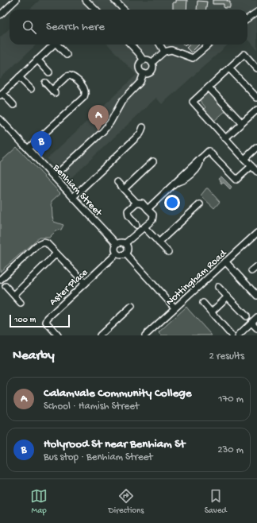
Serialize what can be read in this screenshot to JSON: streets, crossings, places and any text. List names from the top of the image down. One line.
{"streets":{"street":["Benhiam Street","Nottingham Road","Aster Place"]},"crossings":[["Benhiam Street","Aster Place"]],"scale_bar":"100 m","page":{"search":"Search here","pins":["A","B"],"scale":"100 m","heading":["Nearby","2 results"],"list":[{"mark":"A","name":"Calamvale Community College","note":"School · Hamish Street","value":"170 m"},{"mark":"B","name":"Holyrood St near Benhiam St","note":"Bus stop · Benhiam Street","value":"230 m"}],"nav":["Map","Directions","Saved"]}}
